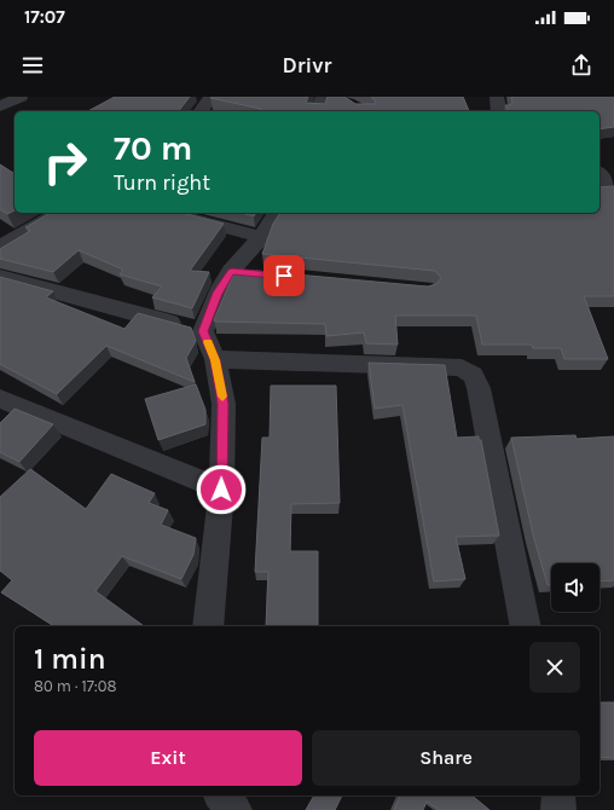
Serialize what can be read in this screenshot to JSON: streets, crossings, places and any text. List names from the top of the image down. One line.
{"page":{"status":"17:07","header":"Drivr","turn":["70 m","Turn right"],"heading":["1 min","80 m · 17:08"],"buttons":["Exit","Share"]}}
